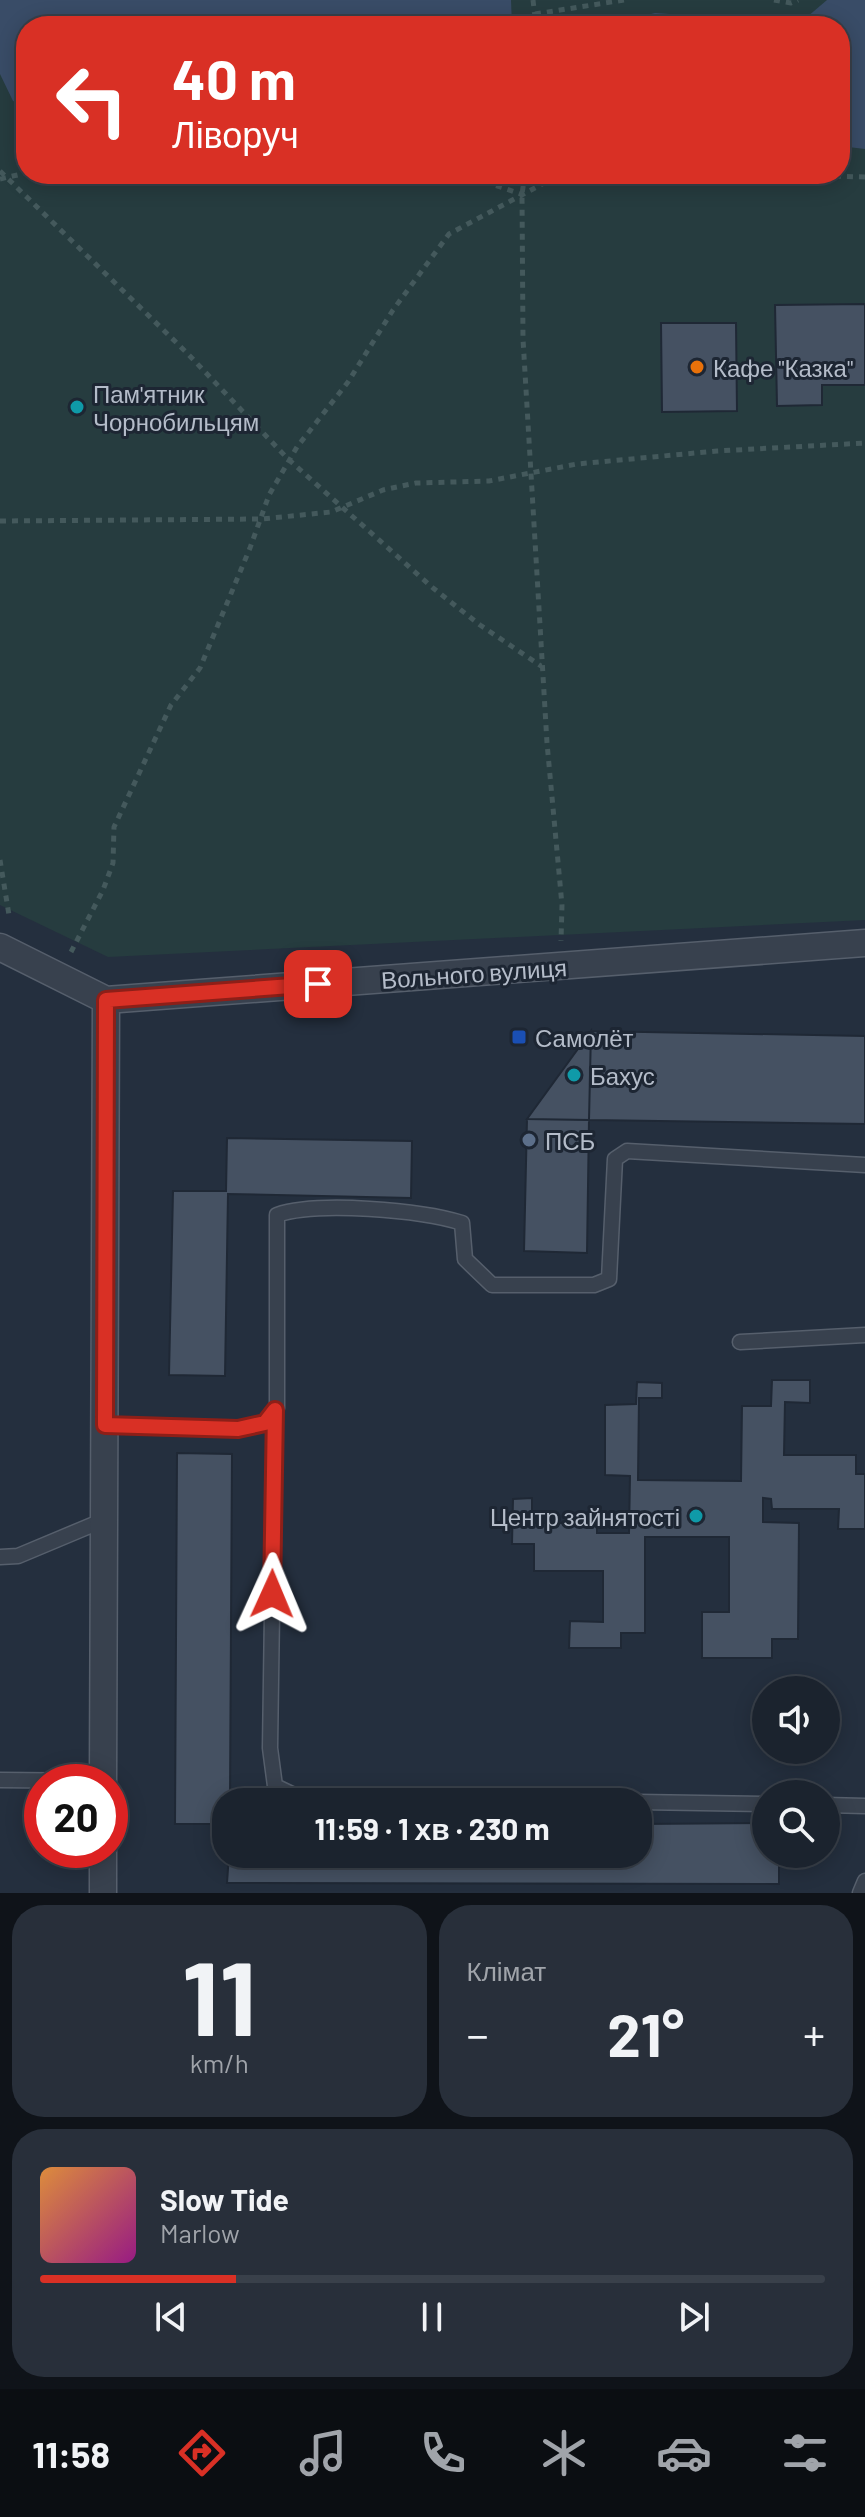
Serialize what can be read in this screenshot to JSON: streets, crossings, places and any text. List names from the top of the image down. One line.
{"streets":{"street":["Вольного вулиця"]},"places":{"other":["Кафе \"Казка\"","Пам'ятник Чорнобильцям","Бахус","ПСБ","Центр зайнятості"],"transit":["Самолёт"]},"page":{"turn":["40 m","Ліворуч"],"limit":"20","trip":"11:59 · 1 хв · 230 m","tile":[["11","km/h"],"Клімат"],"heat":["−","21°","+"],"song":["Slow Tide","Marlow"],"tabs":"11:58"}}
